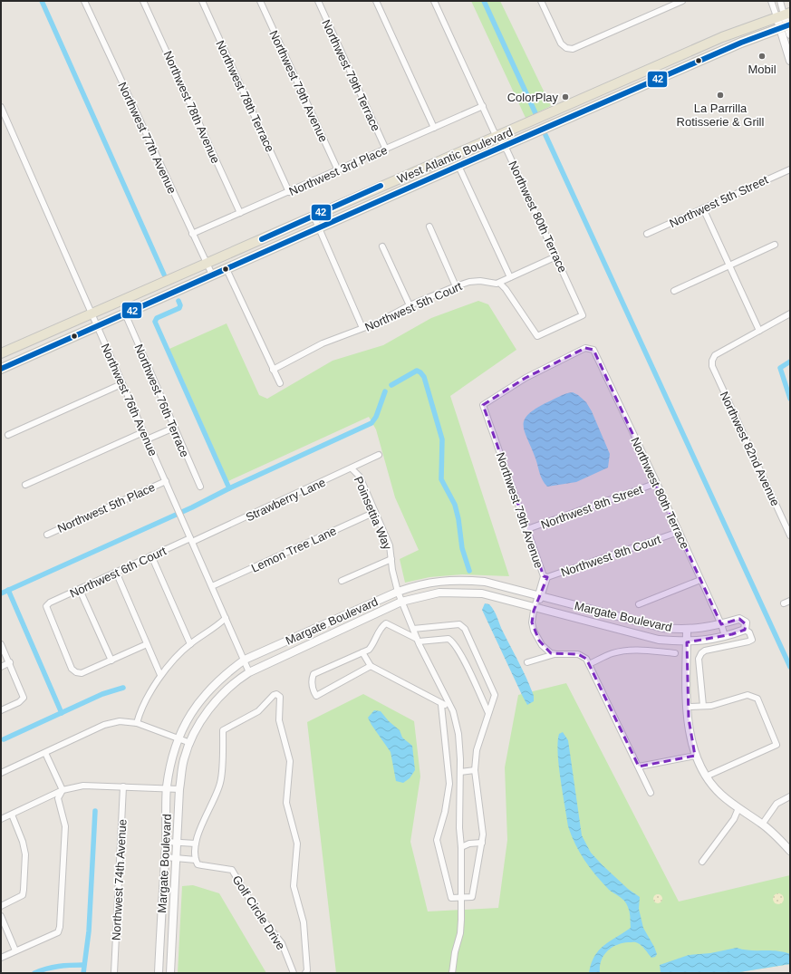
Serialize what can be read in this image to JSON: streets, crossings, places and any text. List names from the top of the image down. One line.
{"streets":{"main road":["West Atlantic Boulevard"],"street":["Northwest 79th Terrace","Northwest 79th Avenue","Northwest 78th Terrace","Northwest 78th Avenue","Northwest 77th Avenue","Northwest 3rd Place","Northwest 5th Street","Northwest 80th Terrace","Northwest 5th Court","Northwest 76th Avenue","Northwest 76th Terrace","Northwest 82nd Avenue","Strawberry Lane","Northwest 8th Street","Northwest 5th Place","Poinsettia Way","Lemon Tree Lane","Northwest 8th Court","Northwest 6th Court","Margate Boulevard","Northwest 74th Avenue","Golf Circle Drive"]},"crossings":[["Northwest 79th Terrace","Northwest 3rd Place"],["Northwest 79th Avenue","Northwest 3rd Place"],["Northwest 79th Avenue","Northwest 80th Terrace"],["Northwest 79th Avenue","Northwest 8th Street"],["Northwest 79th Avenue","Northwest 8th Court"],["Northwest 79th Avenue","Margate Boulevard"],["Northwest 78th Terrace","Northwest 3rd Place"],["Northwest 78th Avenue","Northwest 3rd Place"],["Northwest 77th Avenue","West Atlantic Boulevard"],["Northwest 77th Avenue","Northwest 3rd Place"],["West Atlantic Boulevard","Northwest 80th Terrace"],["West Atlantic Boulevard","Northwest 76th Avenue"],["West Atlantic Boulevard","Northwest 76th Terrace"],["Northwest 3rd Place","Northwest 80th Terrace"],["Northwest 80th Terrace","Northwest 5th Court"],["Northwest 80th Terrace","Northwest 8th Street"],["Northwest 80th Terrace","Northwest 8th Court"],["Northwest 80th Terrace","Margate Boulevard"],["Northwest 76th Avenue","Strawberry Lane"],["Northwest 76th Avenue","Northwest 5th Place"],["Northwest 76th Avenue","Lemon Tree Lane"],["Northwest 76th Avenue","Northwest 6th Court"],["Northwest 76th Avenue","Margate Boulevard"],["Strawberry Lane","Poinsettia Way"],["Strawberry Lane","Northwest 6th Court"],["Poinsettia Way","Lemon Tree Lane"],["Poinsettia Way","Margate Boulevard"],["Margate Boulevard","Golf Circle Drive"]],"places":["Mobil","La Parrilla Rotisserie & Grill","ColorPlay"],"lines":["transit line 42"]}
